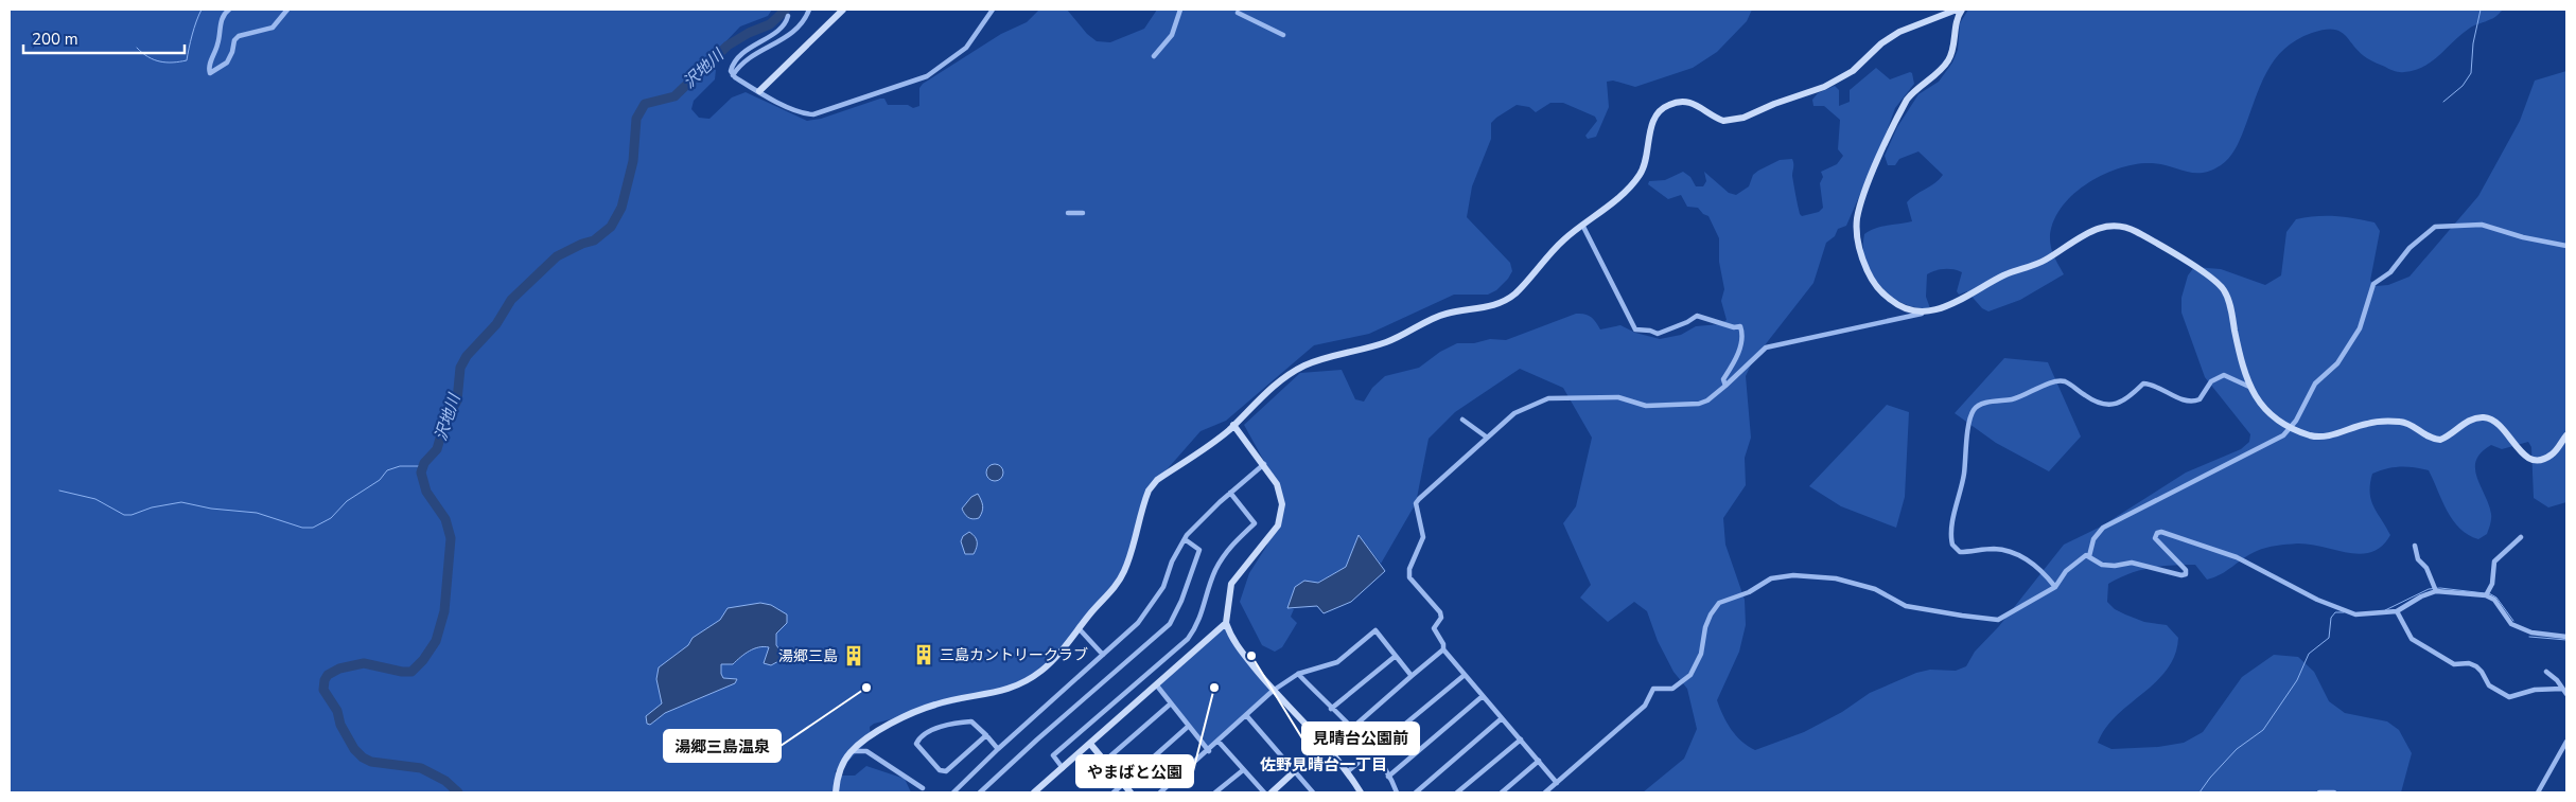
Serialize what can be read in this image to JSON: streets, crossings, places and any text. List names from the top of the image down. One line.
{"districts":["佐野見晴台一丁目"],"water":["沢地川"],"places":{"building":["三島カントリークラブ","湯郷三島"],"other":["見晴台公園前","湯郷三島温泉","やまばと公園"]},"scale_bar":"200 m"}
